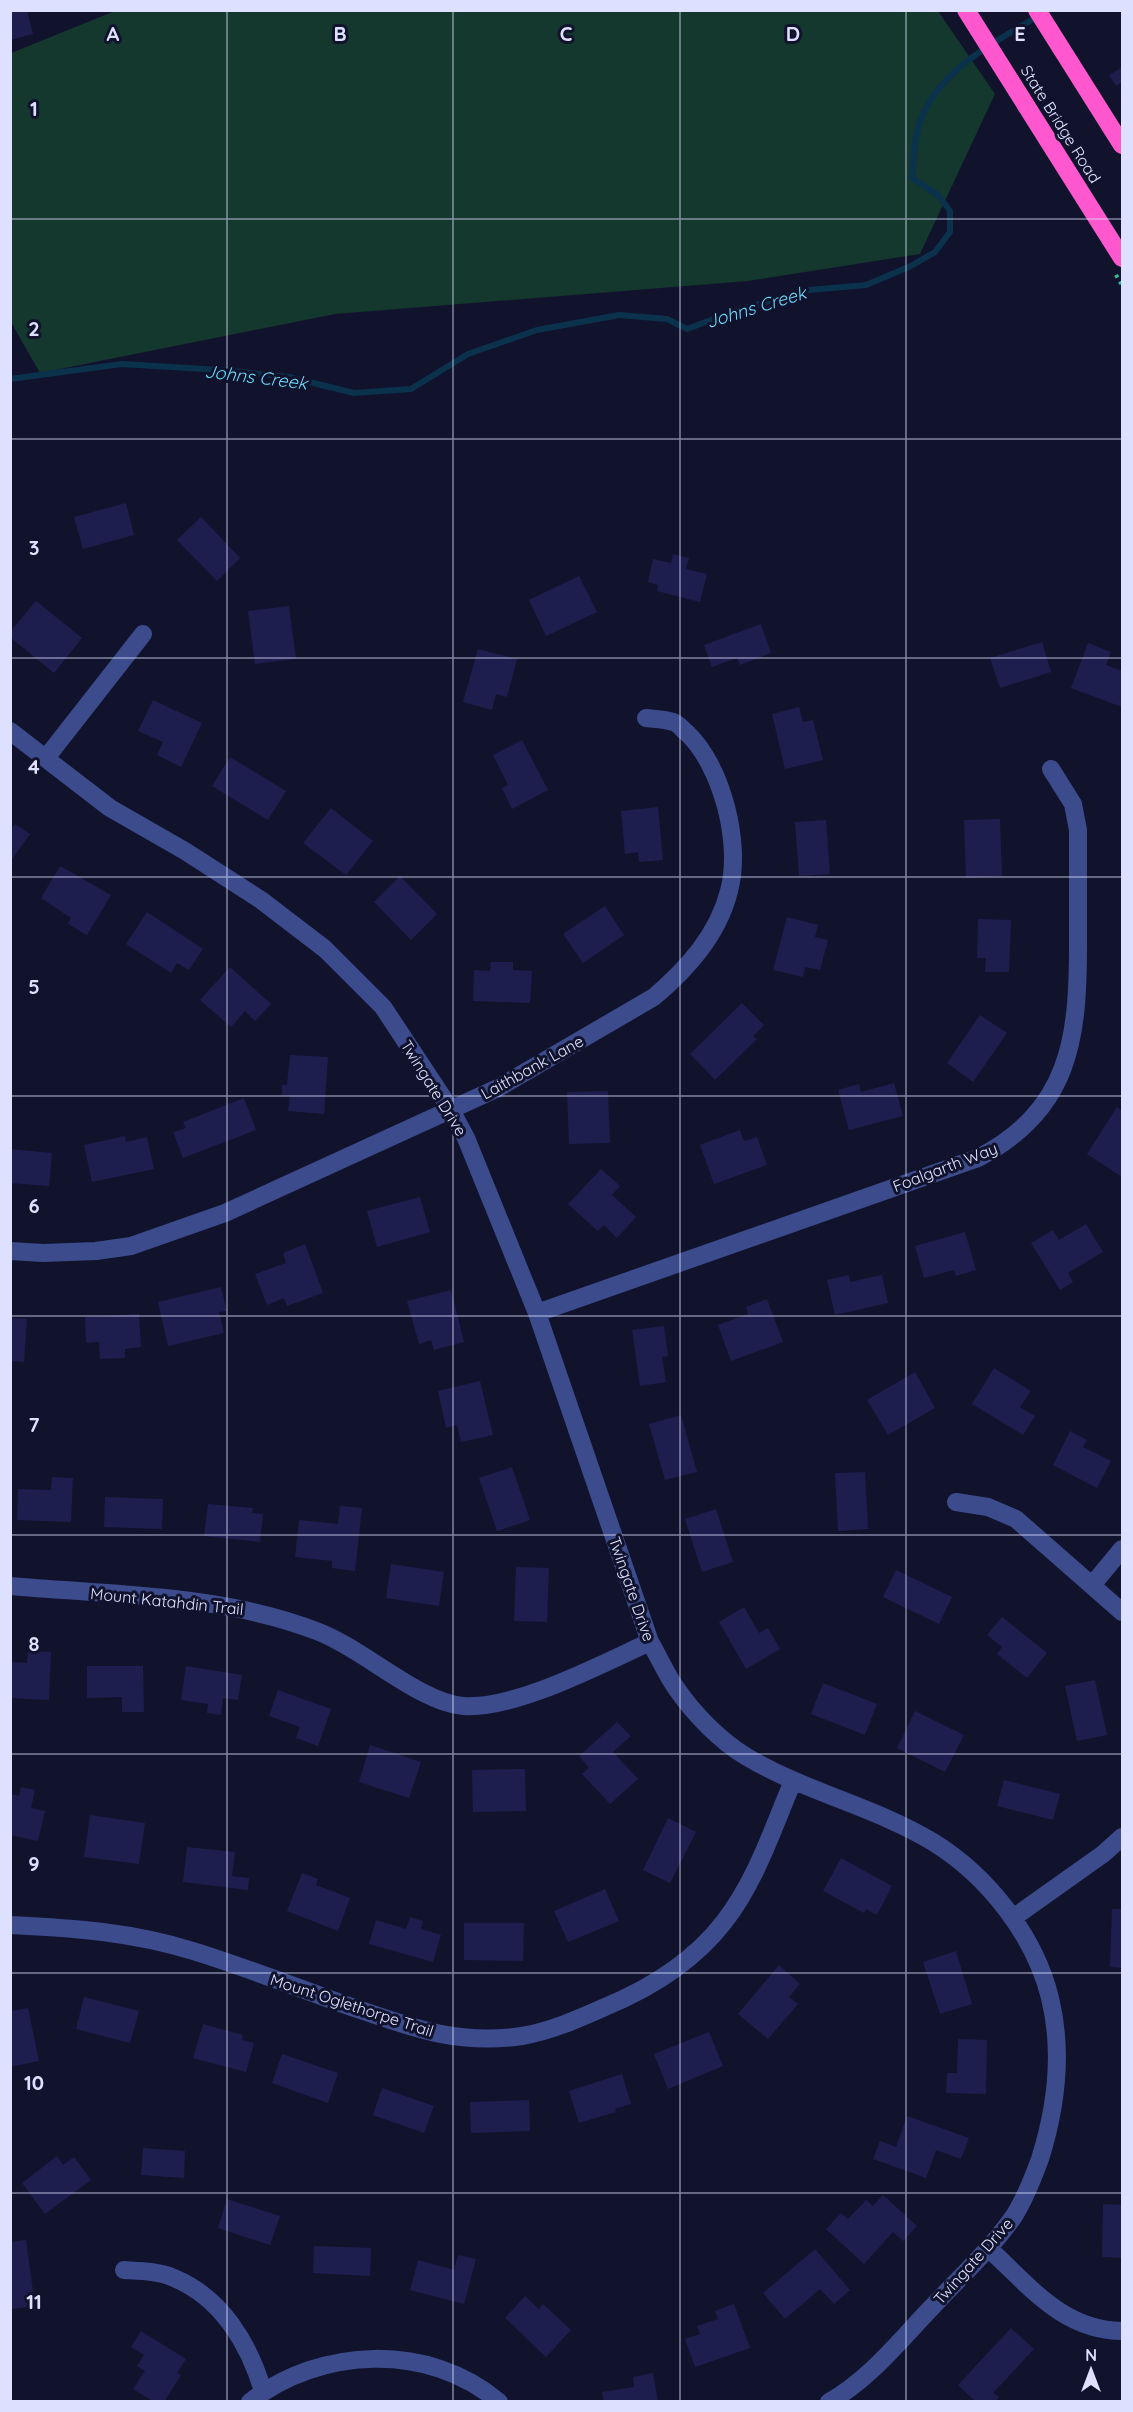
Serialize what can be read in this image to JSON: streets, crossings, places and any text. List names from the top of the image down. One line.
{"streets":{"highway":["State Bridge Road"],"street":["Laithbank Lane","Twingate Drive","Foalgarth Way","Mount Katahdin Trail","Mount Oglethorpe Trail"]},"crossings":[["Laithbank Lane","Twingate Drive"],["Twingate Drive","Foalgarth Way"],["Twingate Drive","Mount Katahdin Trail"],["Twingate Drive","Mount Oglethorpe Trail"]],"water":["Johns Creek"],"north":"top","grid":{"columns":["A","B","C","D","E"],"rows":["1","2","3","4","5","6","7","8","9","10","11"]}}
